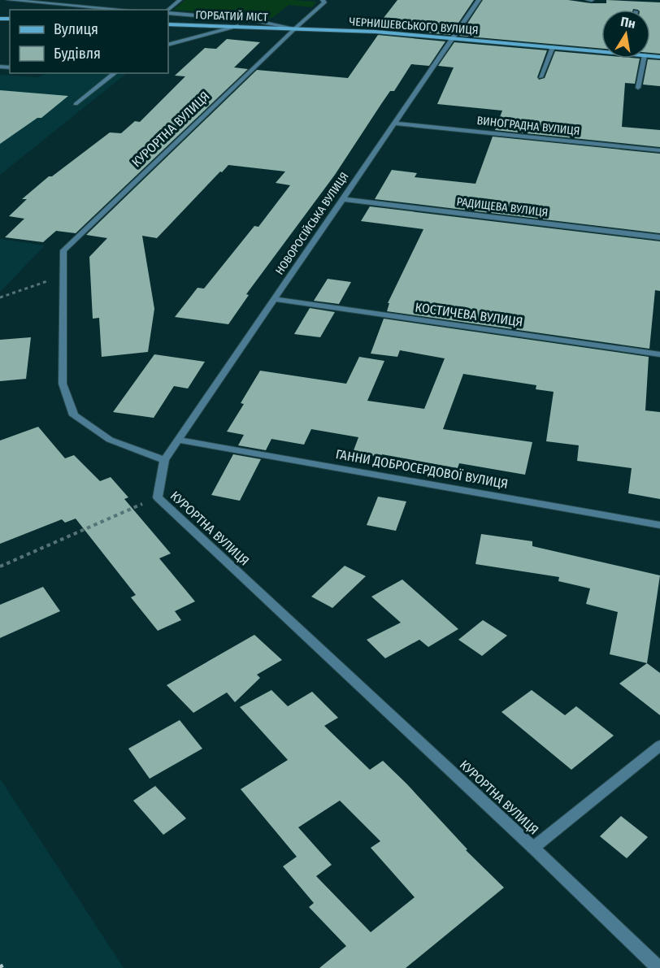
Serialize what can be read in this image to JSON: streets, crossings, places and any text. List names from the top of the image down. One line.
{"streets":{"street":["ГОРБАТИЙ МІСТ","ЧЕРНИШЕВСЬКОГО ВУЛИЦЯ","ВИНОГРАДНА ВУЛИЦЯ","КУРОРТНА ВУЛИЦЯ","РАДИЩЕВА ВУЛИЦЯ","НОВОРОСІЙСЬКА ВУЛИЦЯ","КОСТИЧЕВА ВУЛИЦЯ","ГАННИ ДОБРОСЕРДОВОЇ ВУЛИЦЯ"]},"crossings":[["ГОРБАТИЙ МІСТ","ЧЕРНИШЕВСЬКОГО ВУЛИЦЯ"],["ГОРБАТИЙ МІСТ","КУРОРТНА ВУЛИЦЯ"],["ЧЕРНИШЕВСЬКОГО ВУЛИЦЯ","КУРОРТНА ВУЛИЦЯ"],["ЧЕРНИШЕВСЬКОГО ВУЛИЦЯ","НОВОРОСІЙСЬКА ВУЛИЦЯ"],["ВИНОГРАДНА ВУЛИЦЯ","НОВОРОСІЙСЬКА ВУЛИЦЯ"],["КУРОРТНА ВУЛИЦЯ","НОВОРОСІЙСЬКА ВУЛИЦЯ"],["РАДИЩЕВА ВУЛИЦЯ","НОВОРОСІЙСЬКА ВУЛИЦЯ"],["НОВОРОСІЙСЬКА ВУЛИЦЯ","КОСТИЧЕВА ВУЛИЦЯ"],["НОВОРОСІЙСЬКА ВУЛИЦЯ","ГАННИ ДОБРОСЕРДОВОЇ ВУЛИЦЯ"]],"legend":["Вулиця","Будівля"],"north":"top"}
